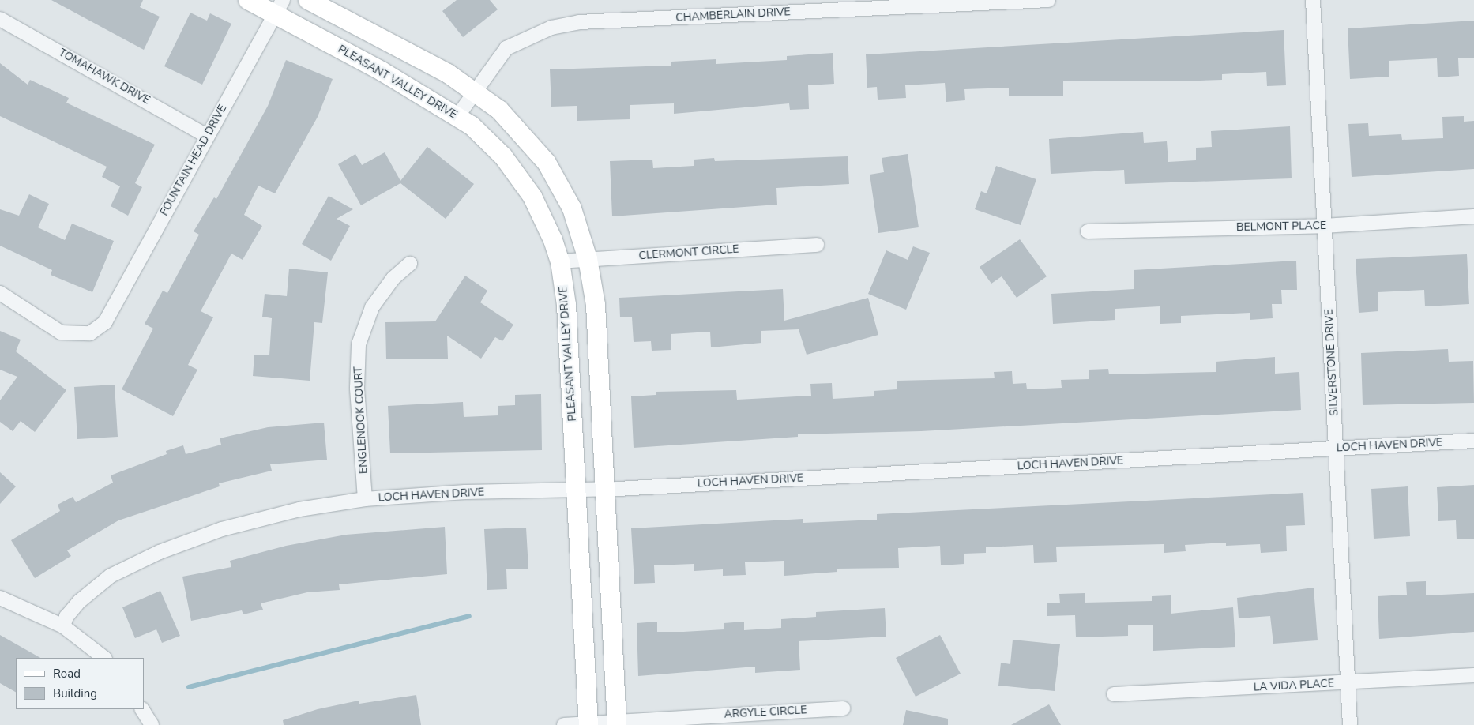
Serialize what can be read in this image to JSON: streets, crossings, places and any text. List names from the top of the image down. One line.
{"streets":{"street":["CHAMBERLAIN DRIVE","TOMAHAWK DRIVE","PLEASANT VALLEY DRIVE","FOUNTAIN HEAD DRIVE","BELMONT PLACE","CLERMONT CIRCLE","SILVERSTONE DRIVE","ENGLENOOK COURT","LOCH HAVEN DRIVE","LA VIDA PLACE","ARGYLE CIRCLE"]},"crossings":[["CHAMBERLAIN DRIVE","PLEASANT VALLEY DRIVE"],["TOMAHAWK DRIVE","FOUNTAIN HEAD DRIVE"],["PLEASANT VALLEY DRIVE","FOUNTAIN HEAD DRIVE"],["PLEASANT VALLEY DRIVE","CLERMONT CIRCLE"],["PLEASANT VALLEY DRIVE","LOCH HAVEN DRIVE"],["PLEASANT VALLEY DRIVE","ARGYLE CIRCLE"],["BELMONT PLACE","SILVERSTONE DRIVE"],["SILVERSTONE DRIVE","LOCH HAVEN DRIVE"],["SILVERSTONE DRIVE","LA VIDA PLACE"],["ENGLENOOK COURT","LOCH HAVEN DRIVE"]],"legend":["Road","Building"]}
